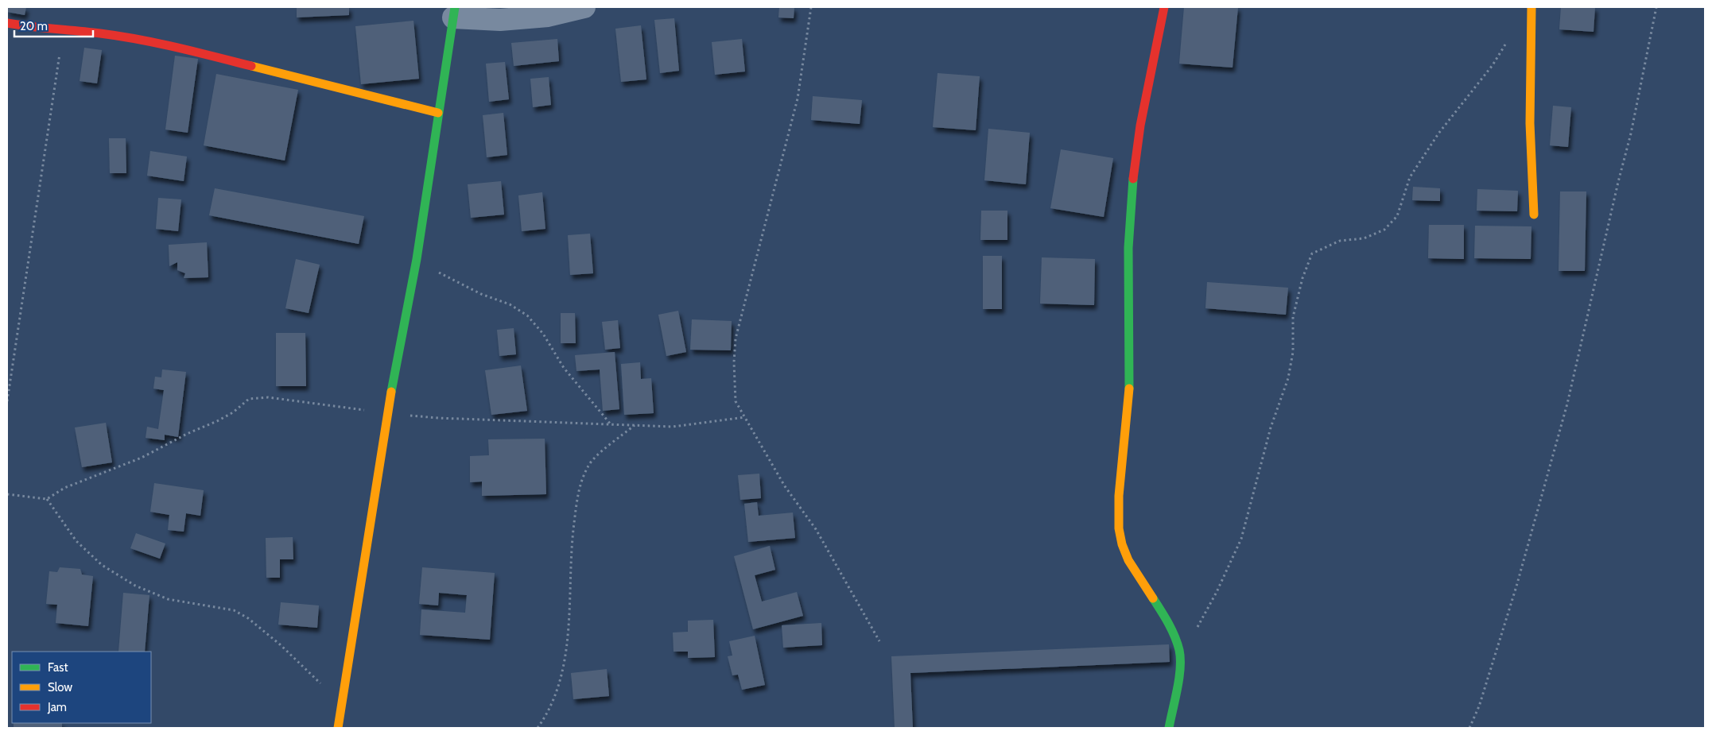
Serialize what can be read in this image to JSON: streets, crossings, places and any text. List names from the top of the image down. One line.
{"legend":["Fast","Slow","Jam"],"scale_bar":"20 m"}
